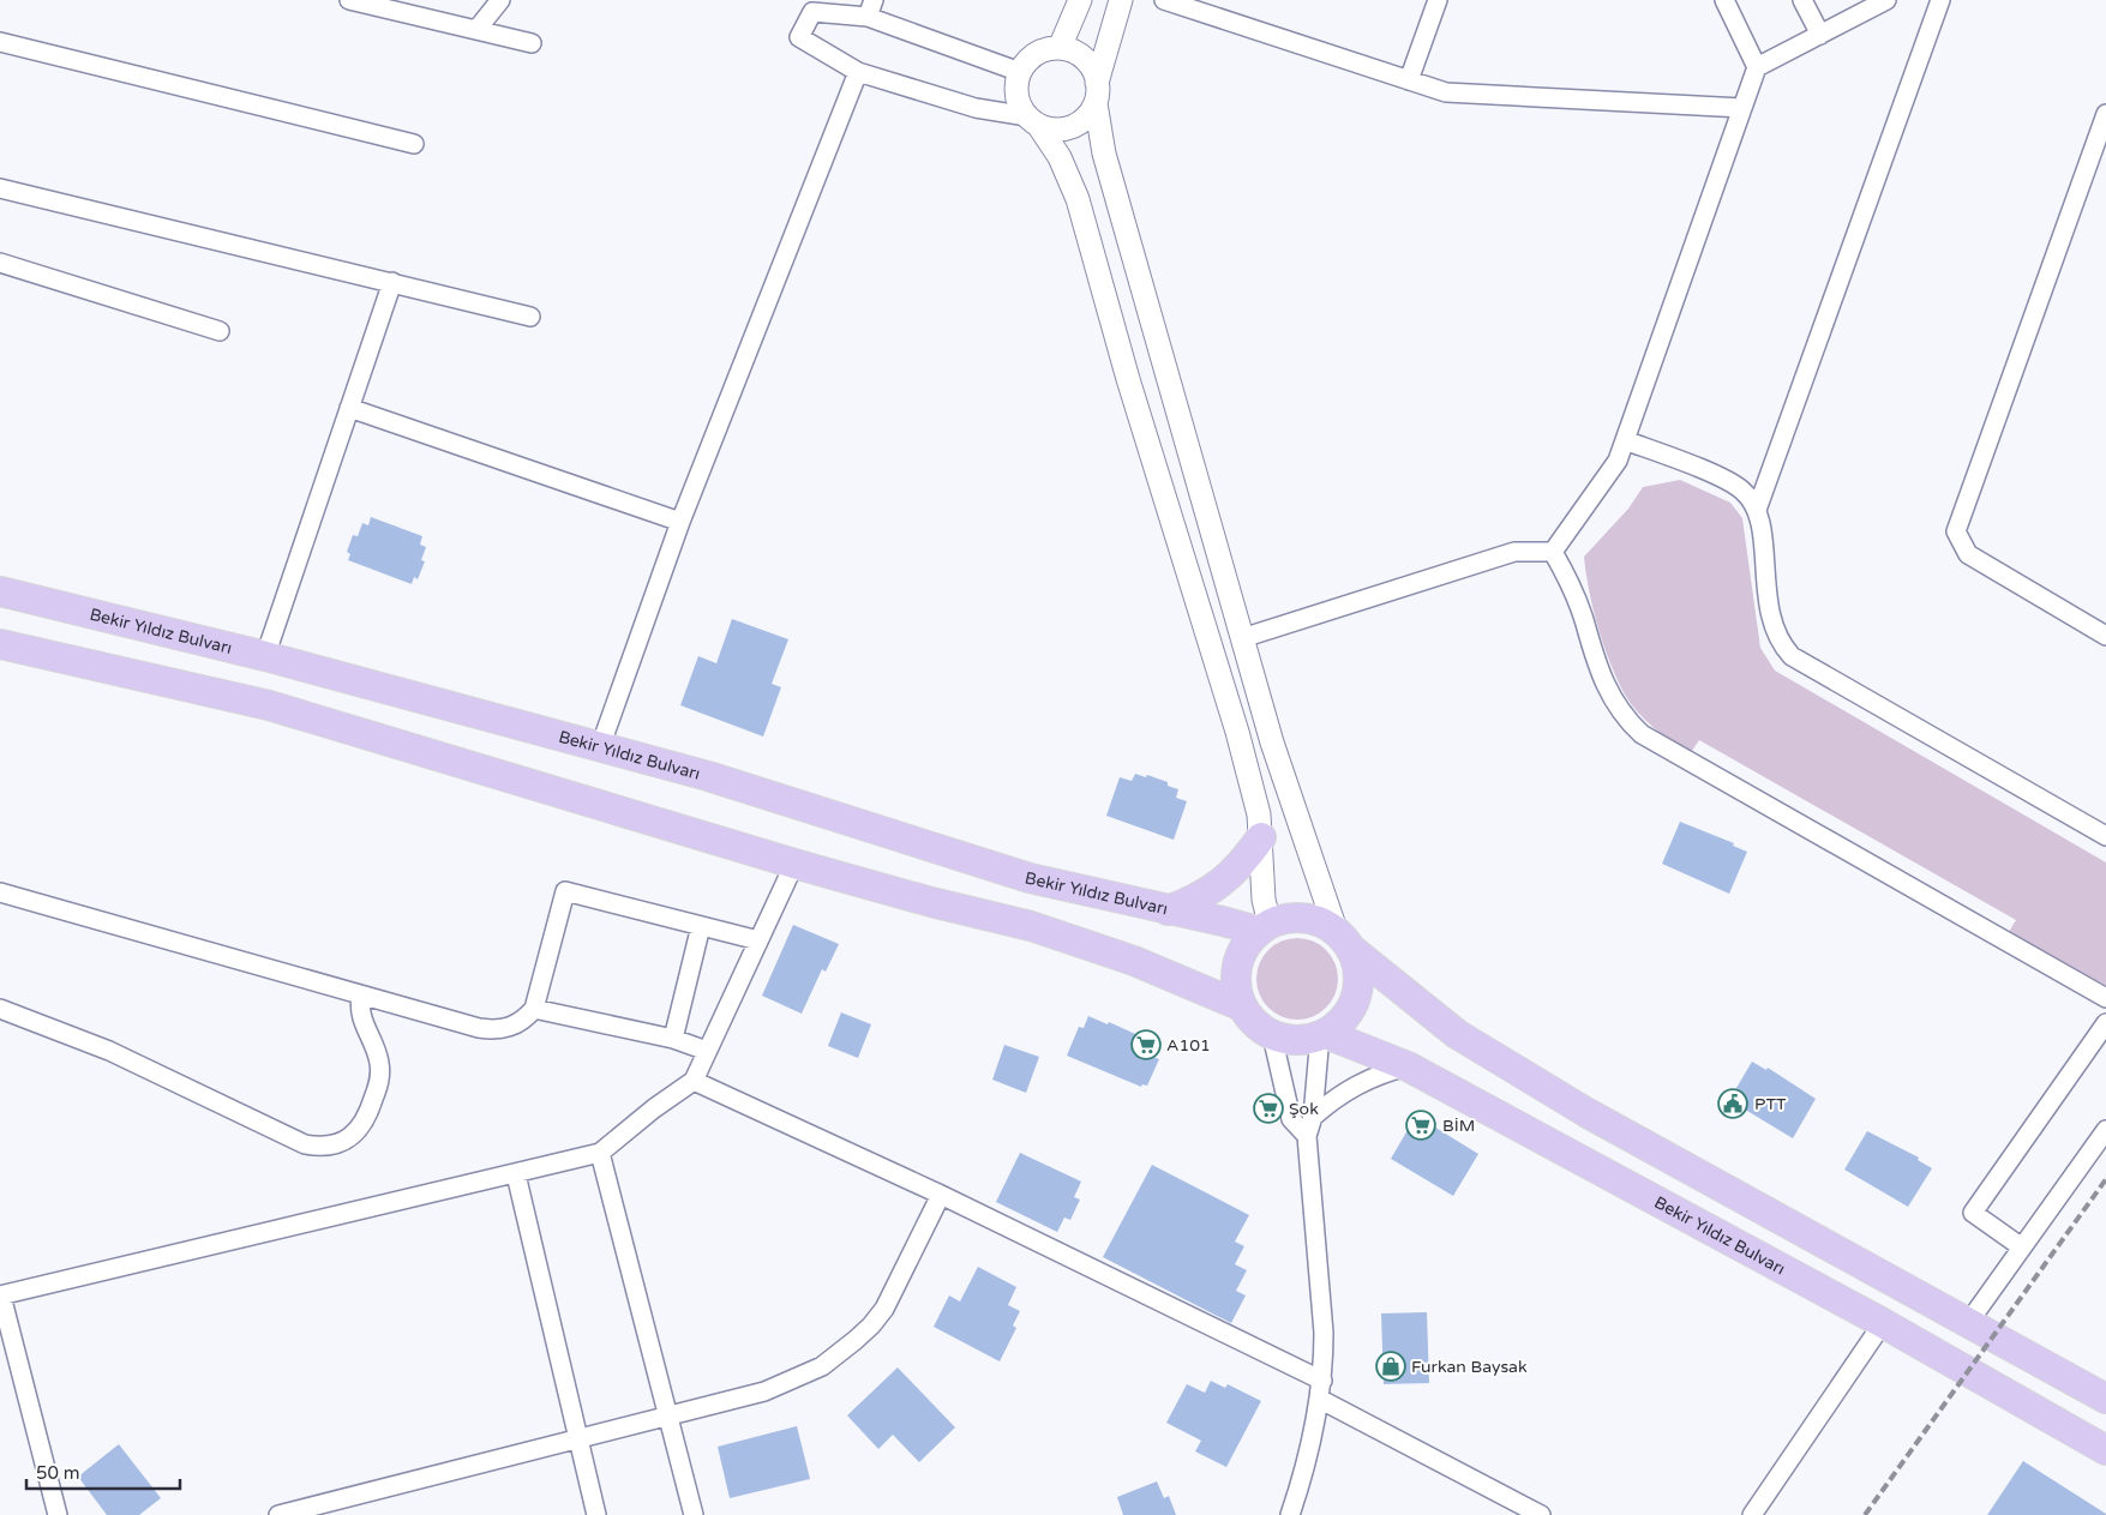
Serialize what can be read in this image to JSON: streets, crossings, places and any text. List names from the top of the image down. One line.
{"streets":{"main road":["Bekir Yıldız Bulvarı"]},"places":{"supermarket":["A101","Şok","BİM"],"public building":["PTT"],"shop":["Furkan Baysak"]},"scale_bar":"50 m"}
